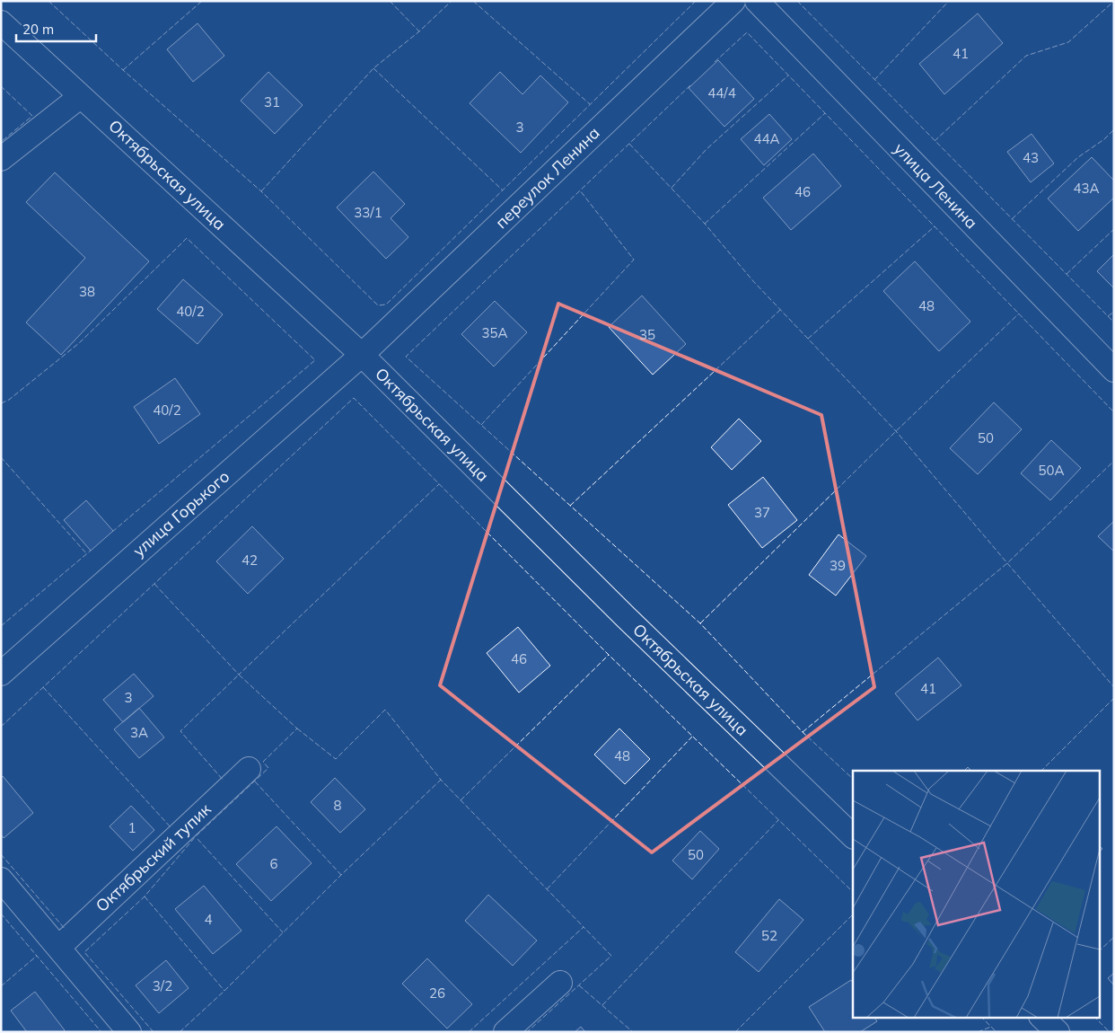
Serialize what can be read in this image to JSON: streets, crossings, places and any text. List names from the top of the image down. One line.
{"streets":{"street":["Октябрьская улица","переулок Ленина","улица Ленина","улица Горького","Октябрьский тупик"]},"crossings":[["Октябрьская улица","переулок Ленина"],["Октябрьская улица","улица Горького"],["переулок Ленина","улица Горького"]],"house_numbers":["41","44/4","31","3","44А","43","43А","46","33/1","38","48","40/2","35А","35","40/2","50","50А","37","42","39","46","41","3","3А","48","8","1","50","6","4","52","3/2","26"],"scale_bar":"20 m"}
